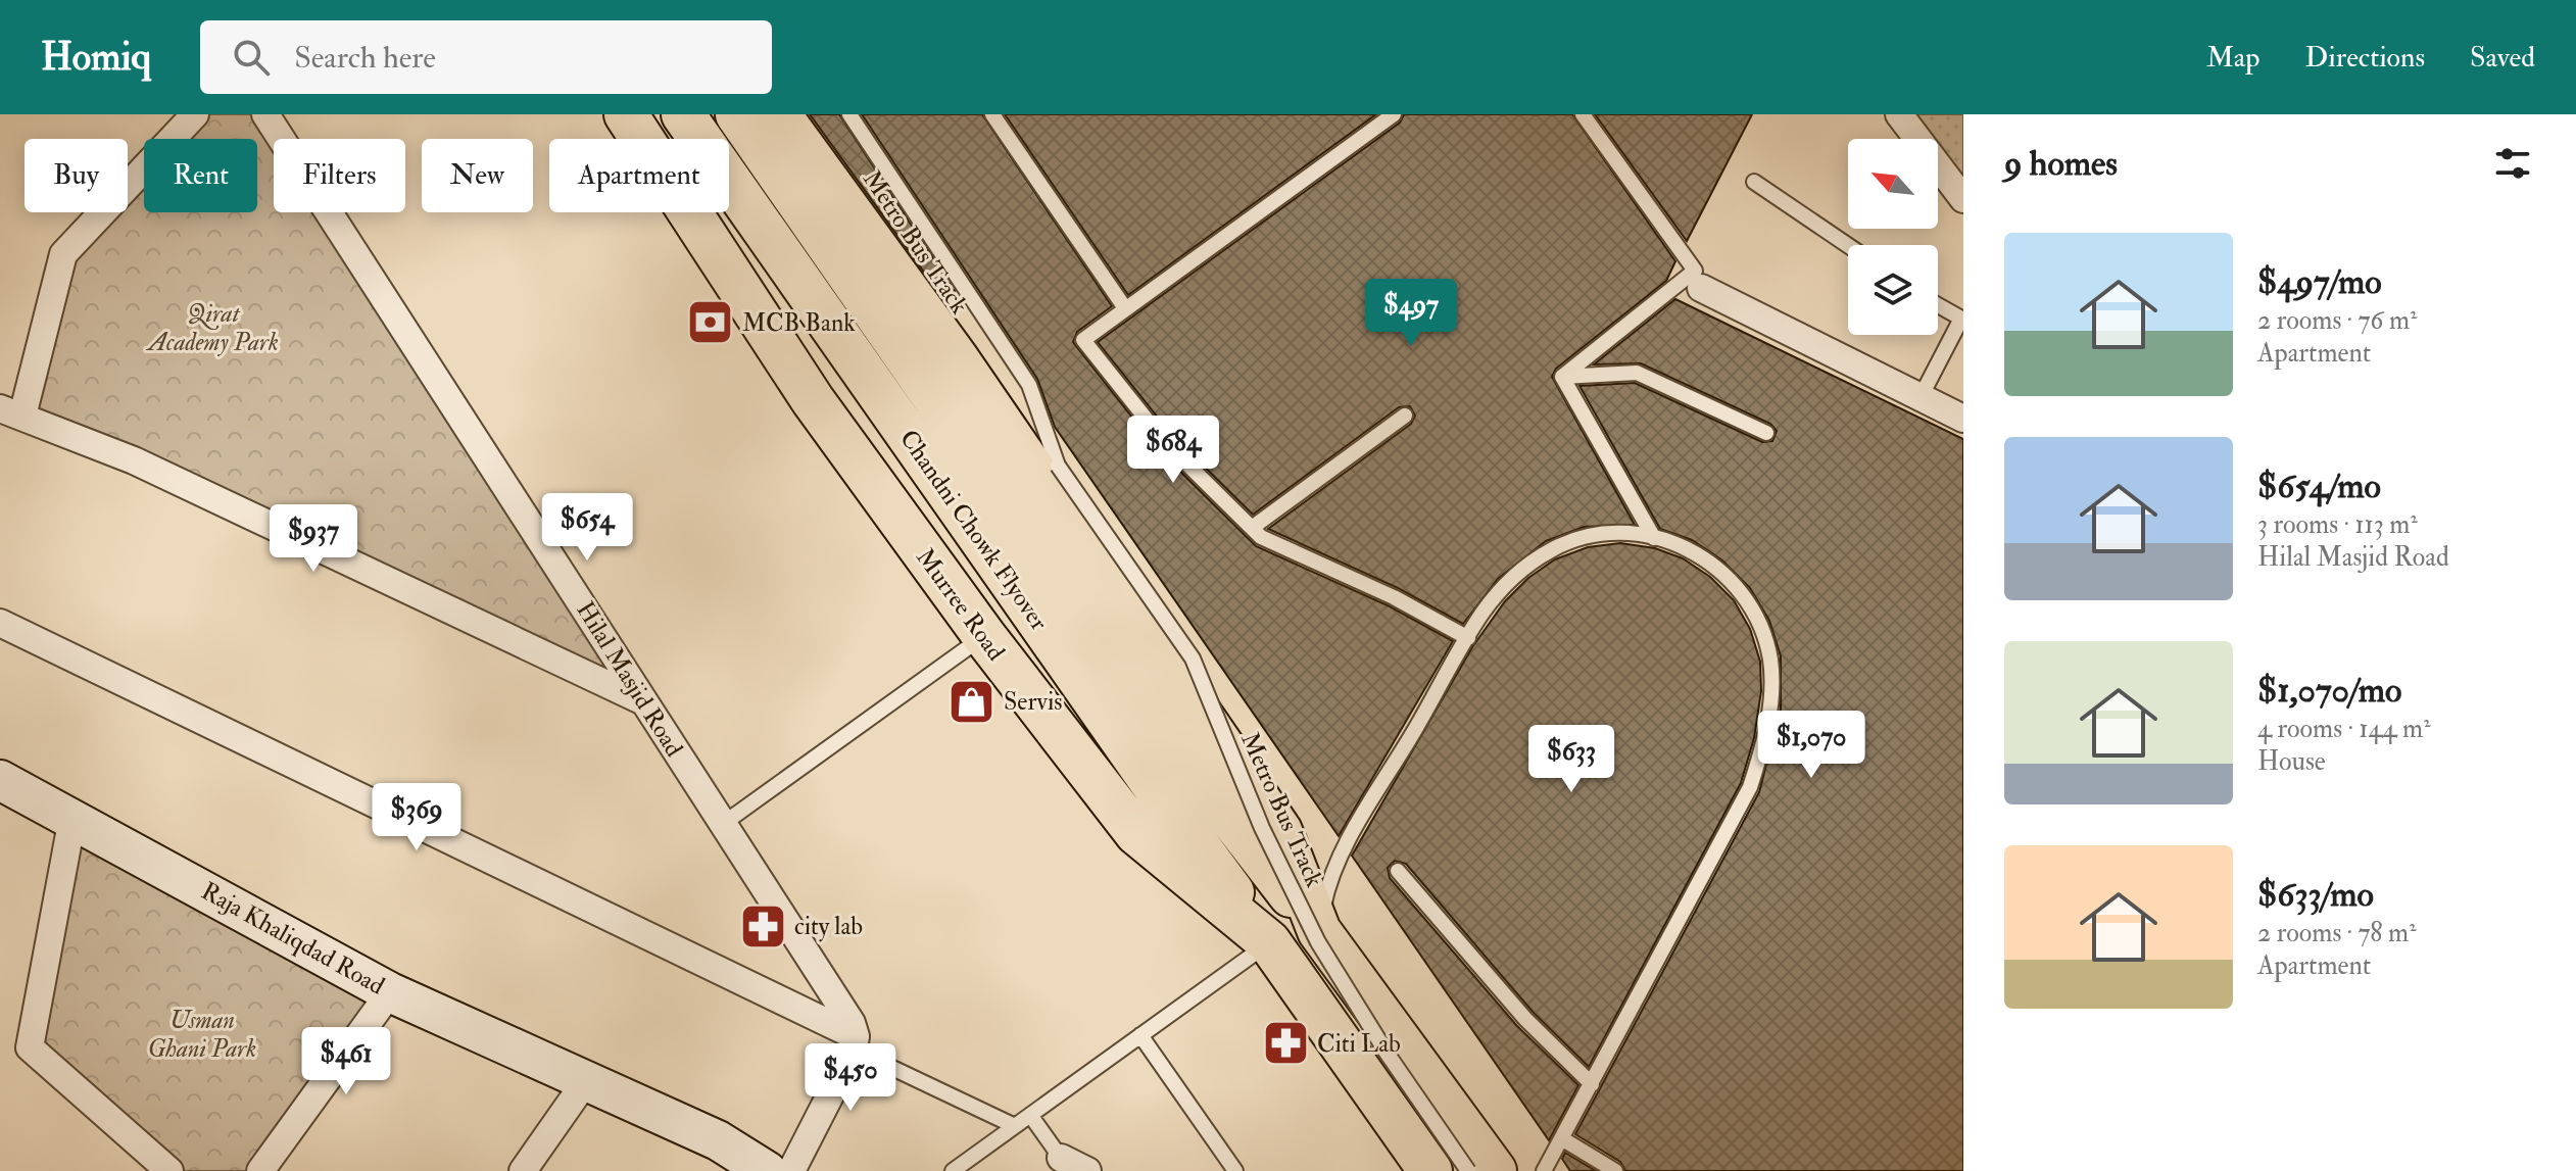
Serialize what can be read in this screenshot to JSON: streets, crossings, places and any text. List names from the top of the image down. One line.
{"streets":{"main road":["Chandni Chowk Flyover","Murree Road"],"street":["Hilal Masjid Road","Raja Khaliqdad Road"],"lane":["Metro Bus Track"]},"crossings":[["Chandni Chowk Flyover","Murree Road"]],"parks":["Qirat Academy Park","Usman Ghani Park"],"places":{"bank":["MCB Bank"],"shop":["Servis"],"pharmacy":["city lab","Citi Lab"]},"north":"top left","page":{"header":"Homiq","search":"Search here","nav":["Map","Directions","Saved"],"heading":"9 homes","chip":["Buy","Rent","Filters","New","Apartment"],"list":[{"name":"$497/mo","note":"2 rooms · 76 m² · Apartment"},{"name":"$654/mo","note":"3 rooms · 113 m² · Hilal Masjid Road"},{"name":"$1,070/mo","note":"4 rooms · 144 m² · House"},{"name":"$633/mo","note":"2 rooms · 78 m² · Apartment"}],"price":["$497","$684","$654","$937","$1,070","$633","$369","$461","$450"]}}
